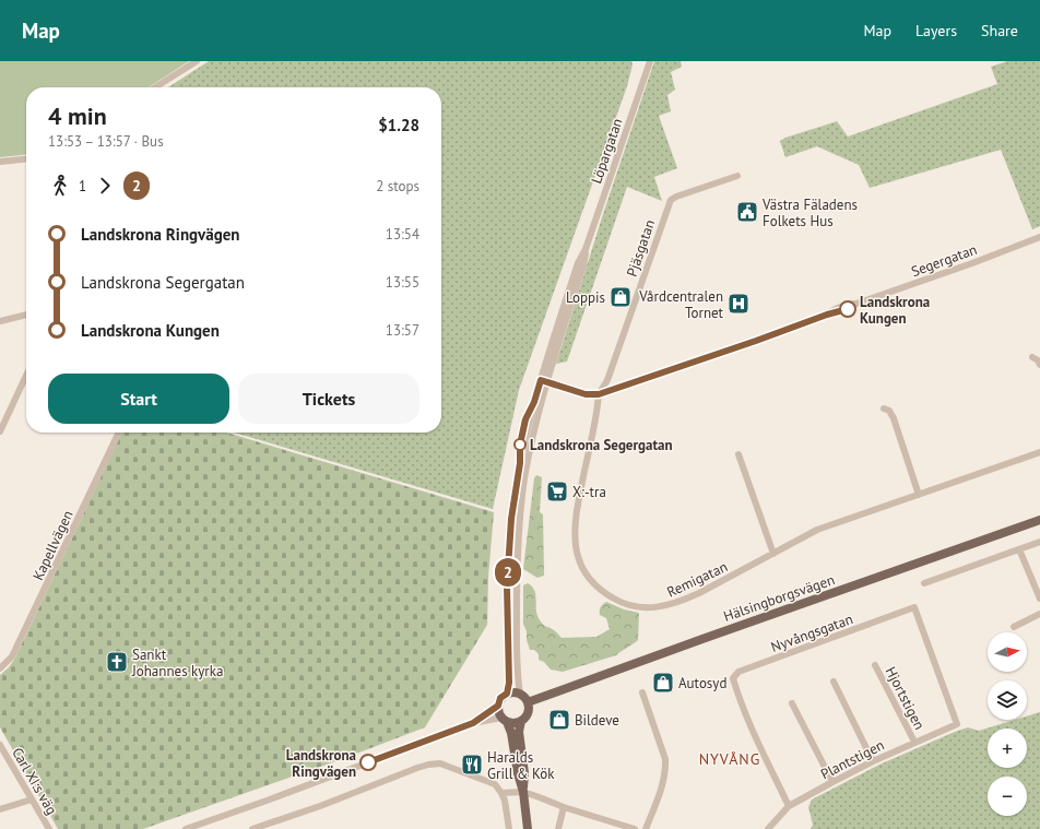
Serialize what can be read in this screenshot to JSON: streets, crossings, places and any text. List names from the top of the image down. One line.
{"streets":{"main road":["Hälsingborgsvägen"],"street":["Löpargatan","Pjäsgatan","Segergatan","Kapellvägen","Remigatan","Nyvångsgatan","Hjortstigen","Plantstigen","Carl XI:s väg"]},"crossings":[["Löpargatan","Segergatan"],["Löpargatan","Hälsingborgsvägen"],["Pjäsgatan","Segergatan"],["Pjäsgatan","Remigatan"],["Segergatan","Remigatan"],["Nyvångsgatan","Plantstigen"],["Hjortstigen","Plantstigen"]],"districts":["NYVÅNG"],"places":{"public building":["Västra Fäladens Folkets Hus"],"shop":["Loppis","Autosyd","Bildeve"],"hospital":["Vårdcentralen Tornet"],"other":["Landskrona Kungen","Landskrona Segergatan","Landskrona Ringvägen"],"supermarket":["X:-tra"],"church":["Sankt Johannes kyrka"],"restaurant":["Haralds Grill & Kök"]},"lines":["bus line 2"],"north":"right","page":{"header":"Map","nav":["Map","Layers","Share"],"on_map":"2","heading":["4 min","13:53 – 13:57 · Bus","$1.28"],"legs":["1","2","2 stops"],"list":[{"name":"Landskrona Ringvägen","value":"13:54"},{"name":"Landskrona Segergatan","value":"13:55"},{"name":"Landskrona Kungen","value":"13:57"}],"buttons":["Start","Tickets"],"map_buttons":["+","−"]}}
